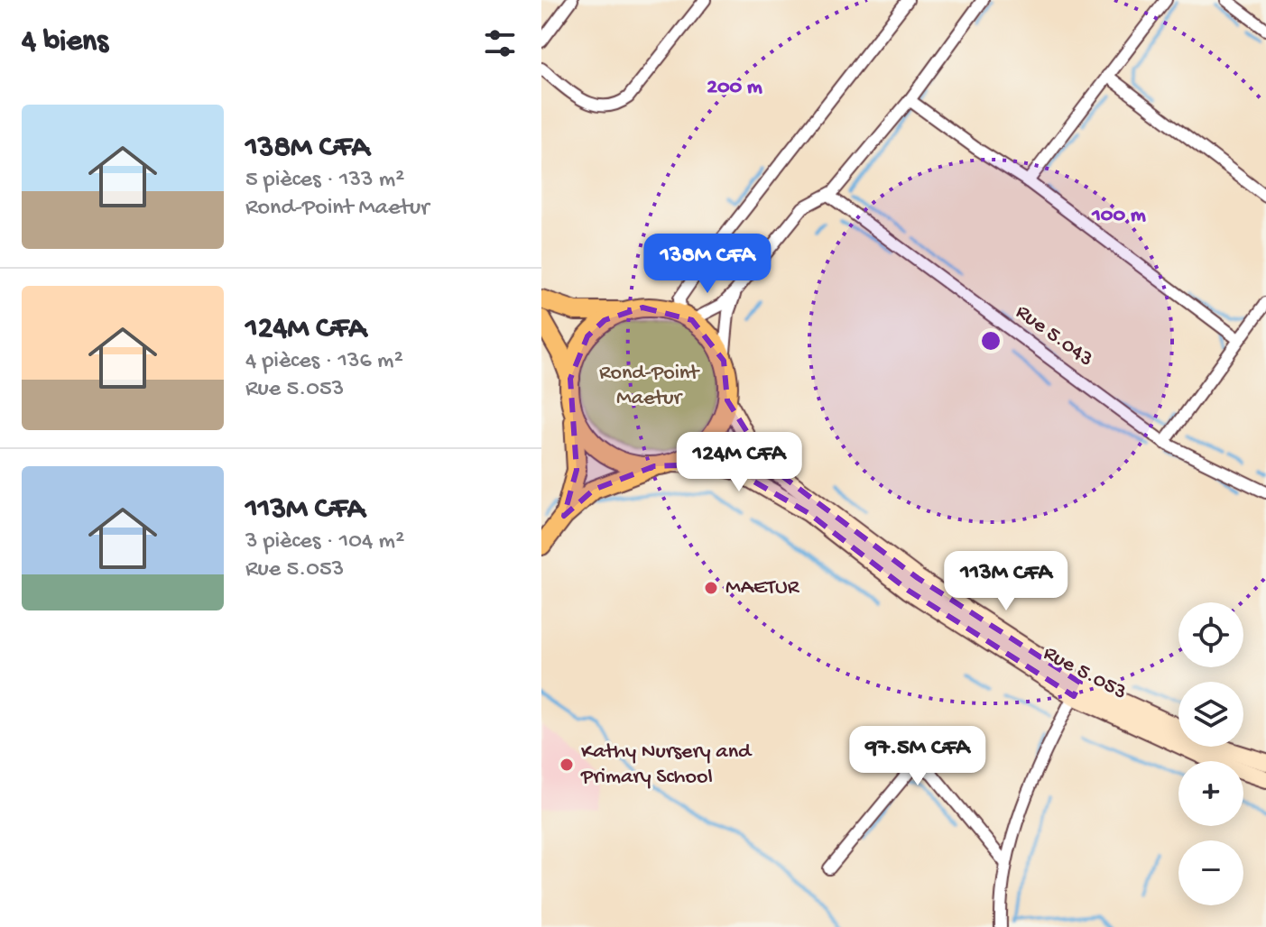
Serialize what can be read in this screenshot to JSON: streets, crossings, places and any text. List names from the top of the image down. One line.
{"streets":{"main road":["Rue 5.053"],"street":["Rue 5.043"]},"parks":["Rond-Point Maetur"],"places":["MAETUR","Kathy Nursery and Primary School"],"page":{"heading":"4 biens","list":[{"name":"138M CFA","note":"5 pièces · 133 m² · Rond-Point Maetur"},{"name":"124M CFA","note":"4 pièces · 136 m² · Rue 5.053"},{"name":"113M CFA","note":"3 pièces · 104 m² · Rue 5.053"}],"price":["138M CFA","124M CFA","113M CFA","97.5M CFA"],"map_buttons":["+","−"]},"rings":["200 m","100 m"]}
